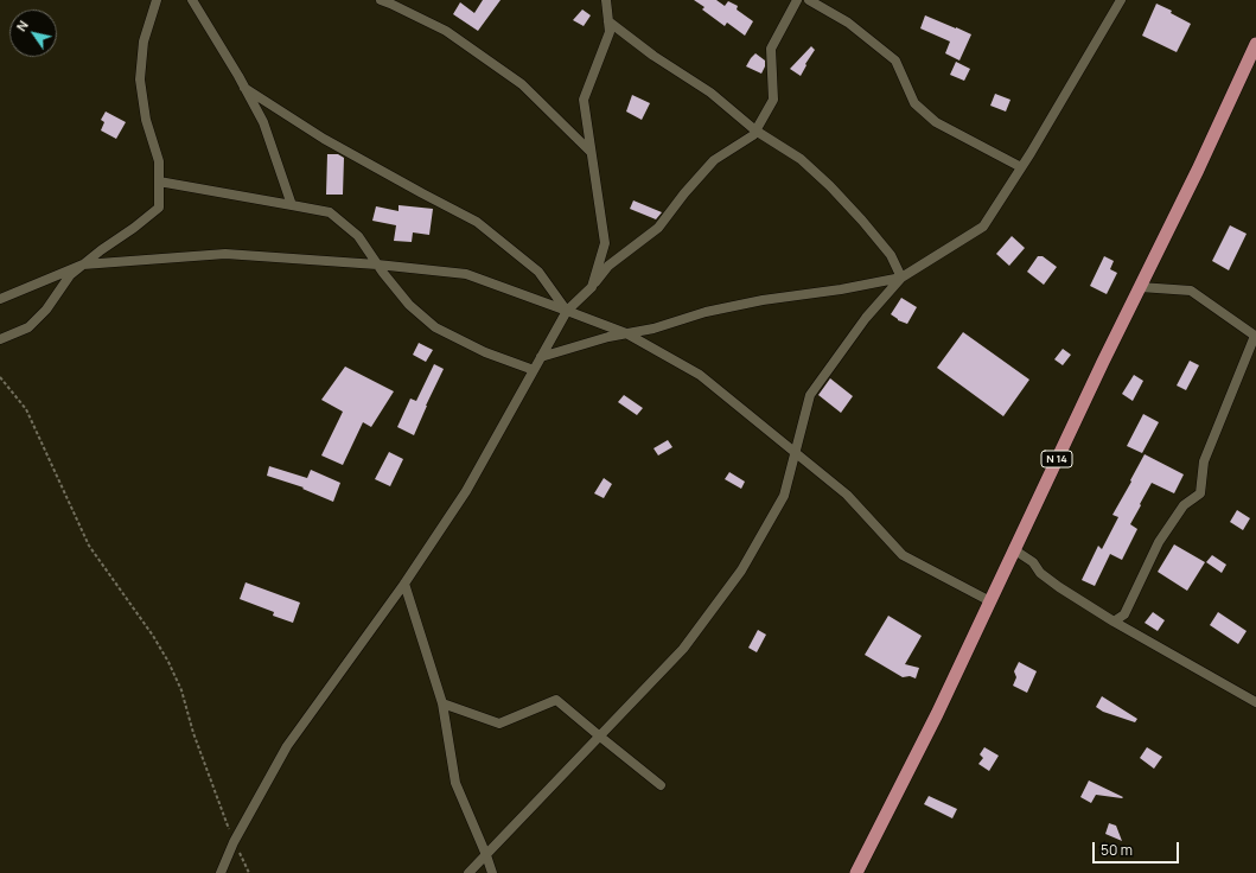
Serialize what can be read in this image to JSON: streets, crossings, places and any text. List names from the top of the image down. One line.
{"streets":{"main road":["N 14"]},"scale_bar":"50 m","north":"top left"}
